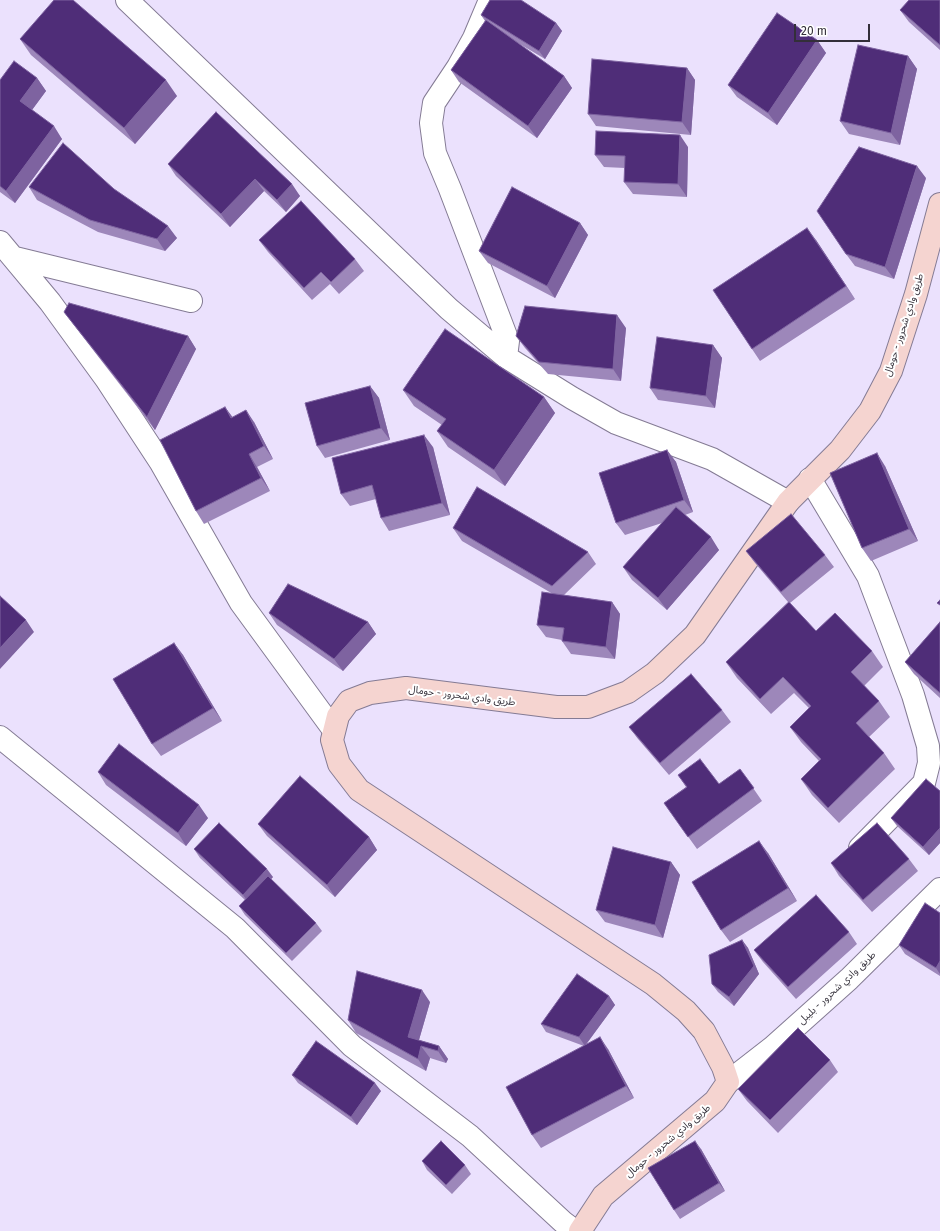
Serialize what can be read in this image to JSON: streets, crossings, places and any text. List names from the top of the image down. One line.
{"streets":{"main road":["طريق وادي شحرور - حومال"],"street":["طريق وادي شحرور - بليبل"]},"crossings":[["طريق وادي شحرور - حومال","طريق وادي شحرور - بليبل"]],"scale_bar":"20 m"}
